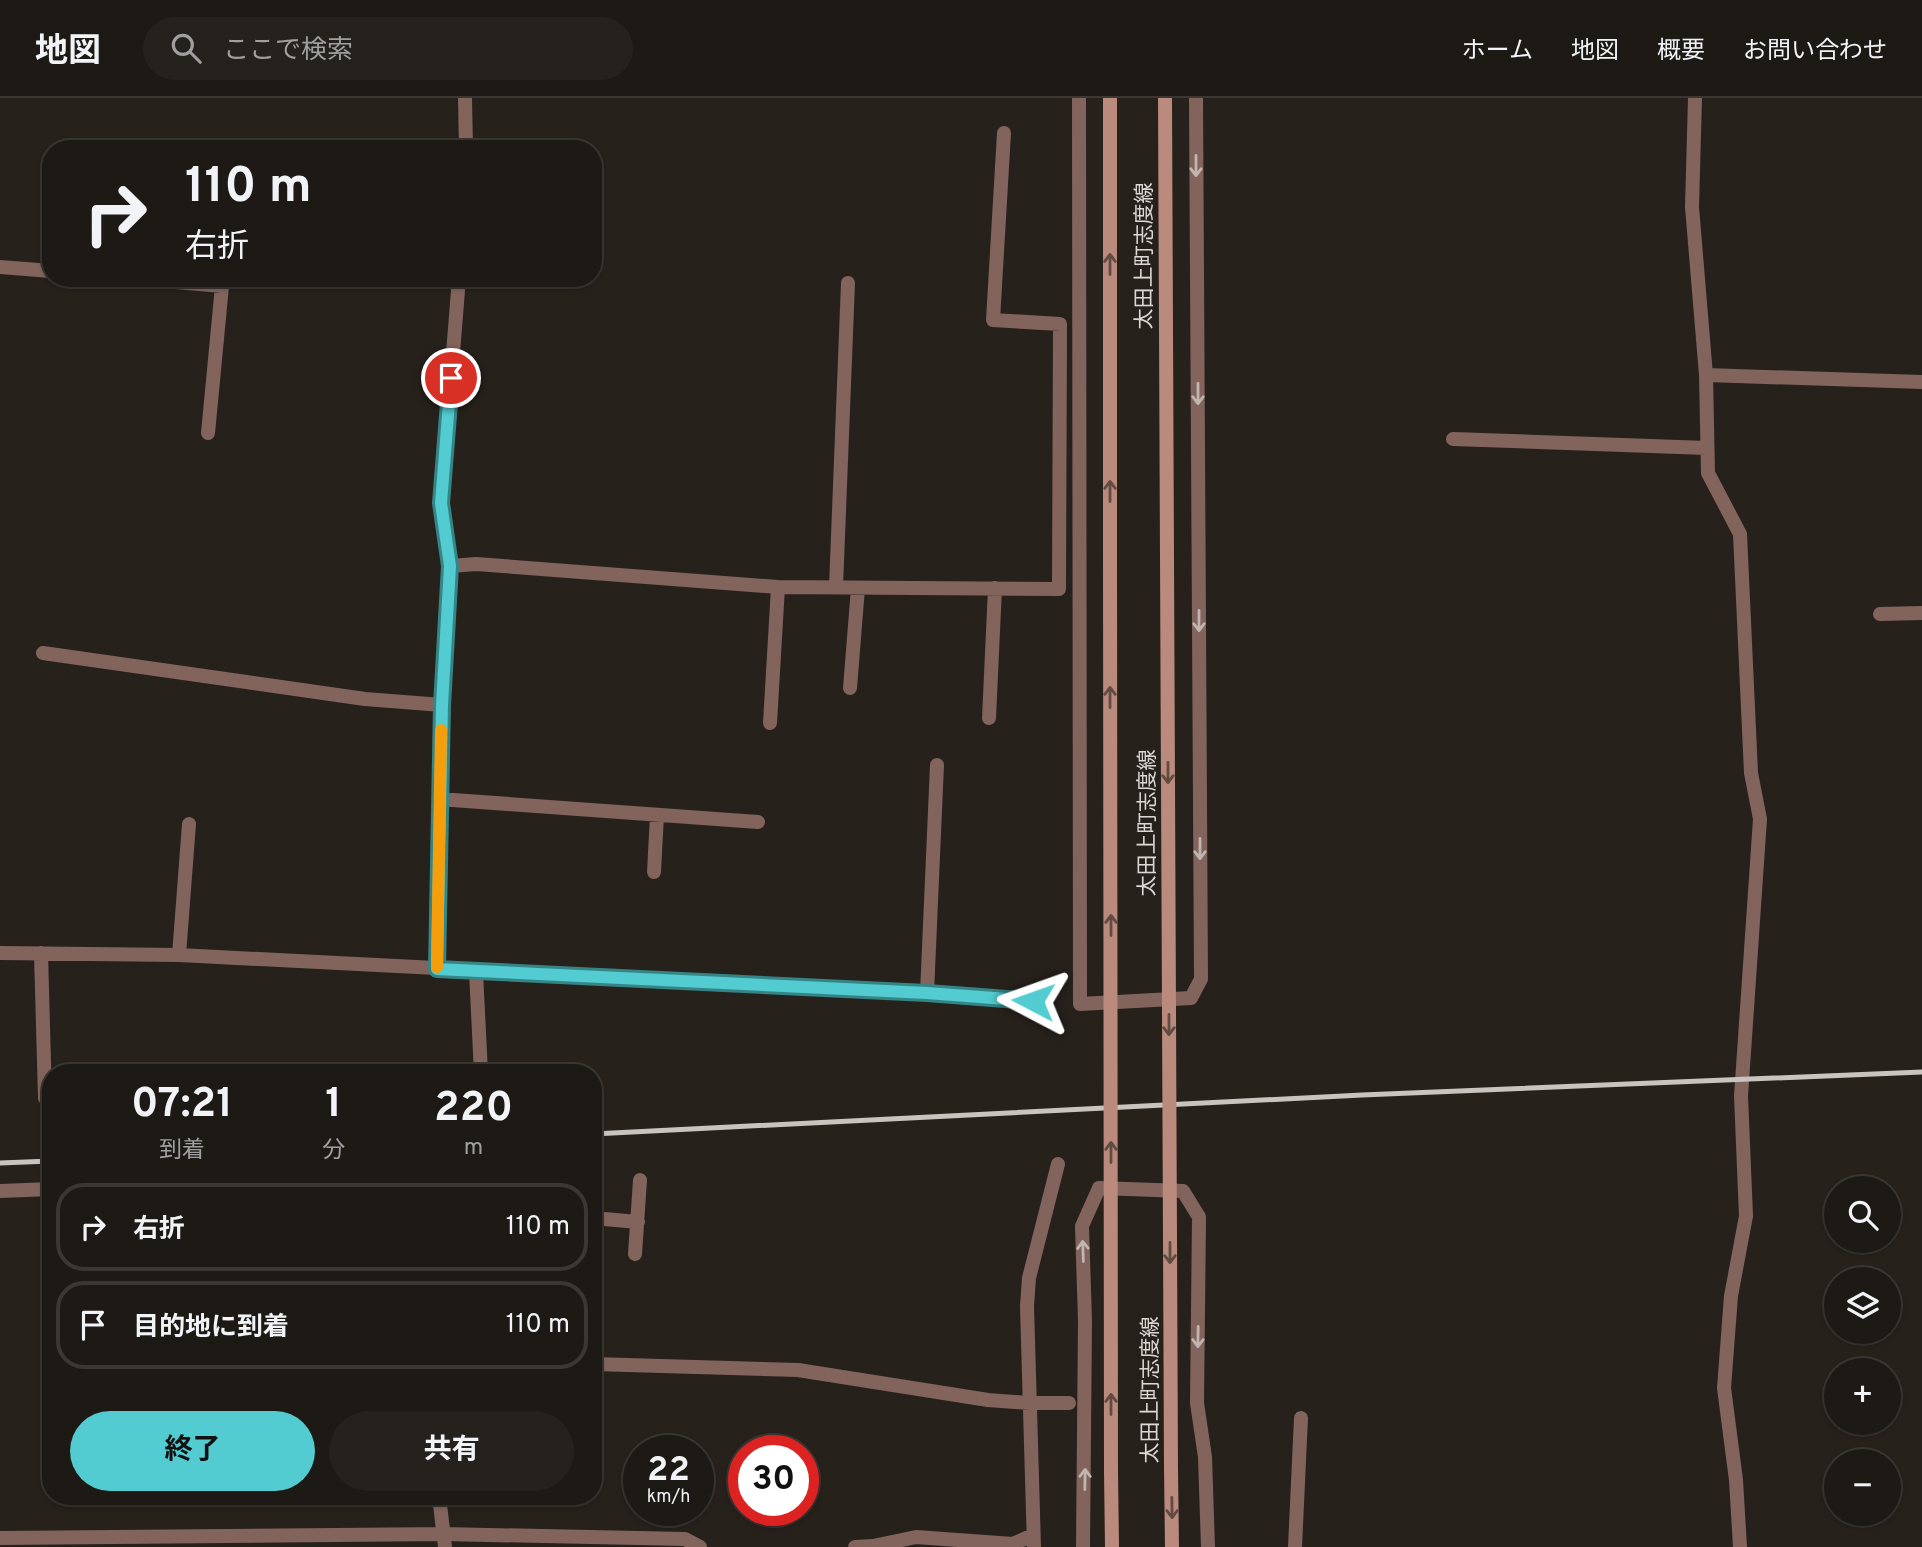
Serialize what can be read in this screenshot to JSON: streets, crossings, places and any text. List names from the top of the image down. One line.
{"streets":{"main road":["太田上町志度線"]},"page":{"header":"地図","search":"ここで検索","nav":["ホーム","地図","概要","お問い合わせ"],"turn":["110 m","右折"],"eta":["07:21","到着","1","分","220","m"],"map_buttons":["+","−"],"list":[{"name":"右折","value":"110 m"},{"name":"目的地に到着","value":"110 m"}],"buttons":["終了","共有"],"speed":"22 km/h","limit":"30"}}
